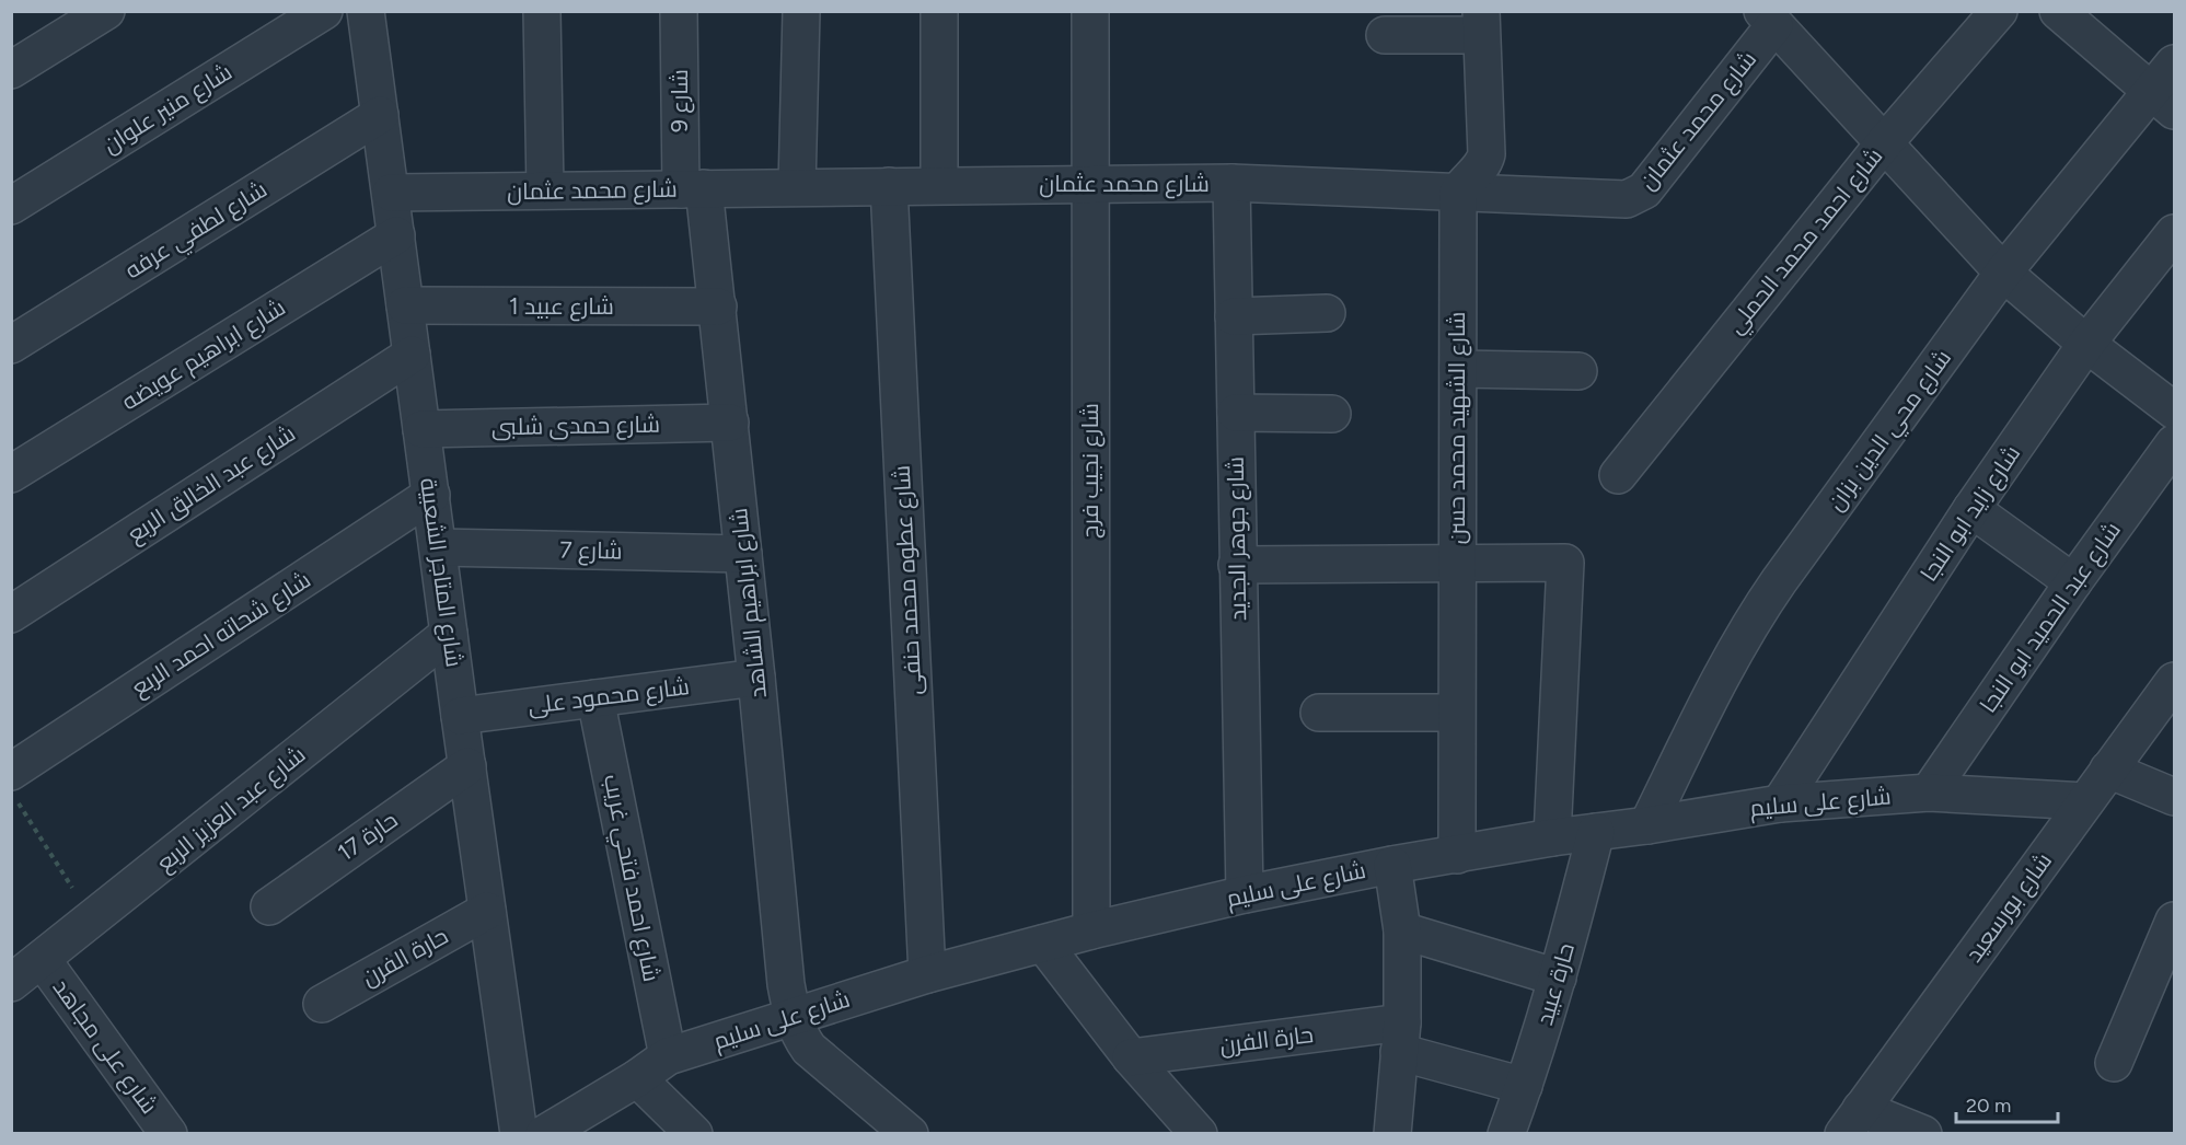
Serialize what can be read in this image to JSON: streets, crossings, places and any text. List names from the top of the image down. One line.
{"streets":{"street":["شارع 9","شارع منير علوان","شارع محمد عثمان","شارع لطفي عرفه","شارع احمد محمد الحملي","شارع عبيد 1","شارع ابراهيم عويضه","شارع حمدى شلبى","شارع الشهيد محمد حسن","شارع محي الدين بزان","شارع نجيب فرج","شارع عبد الخالق الربع","شارع زايد ابو النجا","شارع جوهر الجديد","شارع 7","شارع المتاجر الشعبية","شارع عطوه محمد حنفى","شارع ابراهيم الشاهد","شارع عبد الحميد ابو النجا","شارع شحاته احمد الربع","شارع محمود على","شارع على سليم","شارع عبد العزيز الربع","حارة 17","شارع احمد فتحي غريب","شارع بورسعيد","حارة الفرن","حارة عبيد","شارع على مجاهد"]},"crossings":[["شارع 9","شارع محمد عثمان"],["شارع 9","شارع ابراهيم الشاهد"],["شارع محمد عثمان","شارع الشهيد محمد حسن"],["شارع محمد عثمان","شارع نجيب فرج"],["شارع محمد عثمان","شارع جوهر الجديد"],["شارع محمد عثمان","شارع المتاجر الشعبية"],["شارع محمد عثمان","شارع عطوه محمد حنفى"],["شارع محمد عثمان","شارع ابراهيم الشاهد"],["شارع لطفي عرفه","شارع المتاجر الشعبية"],["شارع عبيد 1","شارع المتاجر الشعبية"],["شارع عبيد 1","شارع ابراهيم الشاهد"],["شارع ابراهيم عويضه","شارع المتاجر الشعبية"],["شارع حمدى شلبى","شارع المتاجر الشعبية"],["شارع حمدى شلبى","شارع ابراهيم الشاهد"],["شارع الشهيد محمد حسن","شارع على سليم"],["شارع محي الدين بزان","شارع على سليم"],["شارع نجيب فرج","شارع على سليم"],["شارع عبد الخالق الربع","شارع المتاجر الشعبية"],["شارع زايد ابو النجا","شارع على سليم"],["شارع جوهر الجديد","شارع على سليم"],["شارع 7","شارع المتاجر الشعبية"],["شارع 7","شارع ابراهيم الشاهد"],["شارع المتاجر الشعبية","شارع شحاته احمد الربع"],["شارع المتاجر الشعبية","شارع محمود على"],["شارع المتاجر الشعبية","شارع عبد العزيز الربع"],["شارع المتاجر الشعبية","حارة 17"],["شارع المتاجر الشعبية","حارة الفرن"],["شارع عطوه محمد حنفى","شارع على سليم"],["شارع ابراهيم الشاهد","شارع محمود على"],["شارع ابراهيم الشاهد","شارع على سليم"],["شارع عبد الحميد ابو النجا","شارع على سليم"],["شارع محمود على","شارع احمد فتحي غريب"],["شارع على سليم","شارع احمد فتحي غريب"],["شارع على سليم","شارع بورسعيد"],["شارع على سليم","حارة عبيد"],["شارع عبد العزيز الربع","شارع على مجاهد"]],"scale_bar":"20 m"}
